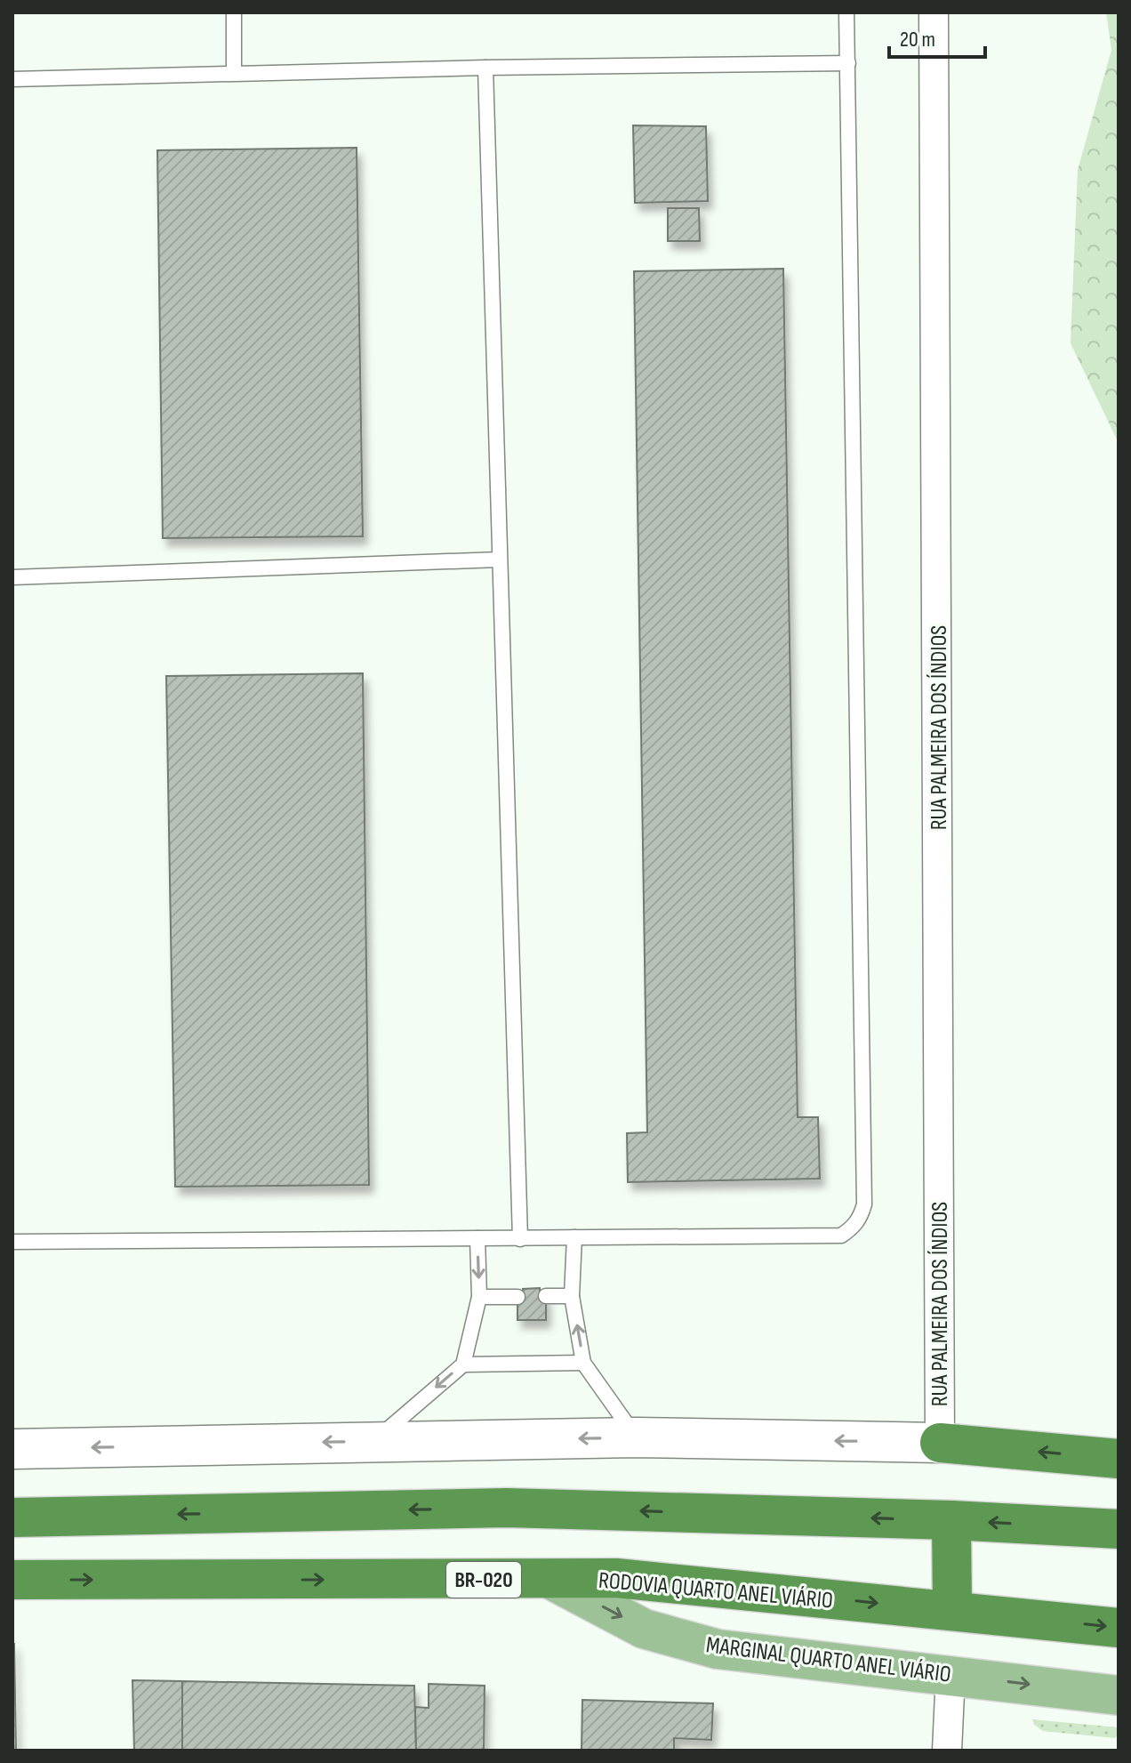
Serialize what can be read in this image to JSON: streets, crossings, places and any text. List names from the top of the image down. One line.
{"streets":{"highway":["BR-020","RODOVIA QUARTO ANEL VIÁRIO"],"main road":["MARGINAL QUARTO ANEL VIÁRIO"],"street":["RUA PALMEIRA DOS ÍNDIOS"]},"crossings":[["RODOVIA QUARTO ANEL VIÁRIO","MARGINAL QUARTO ANEL VIÁRIO"]],"one_way":["MARGINAL QUARTO ANEL VIÁRIO"],"scale_bar":"20 m"}
